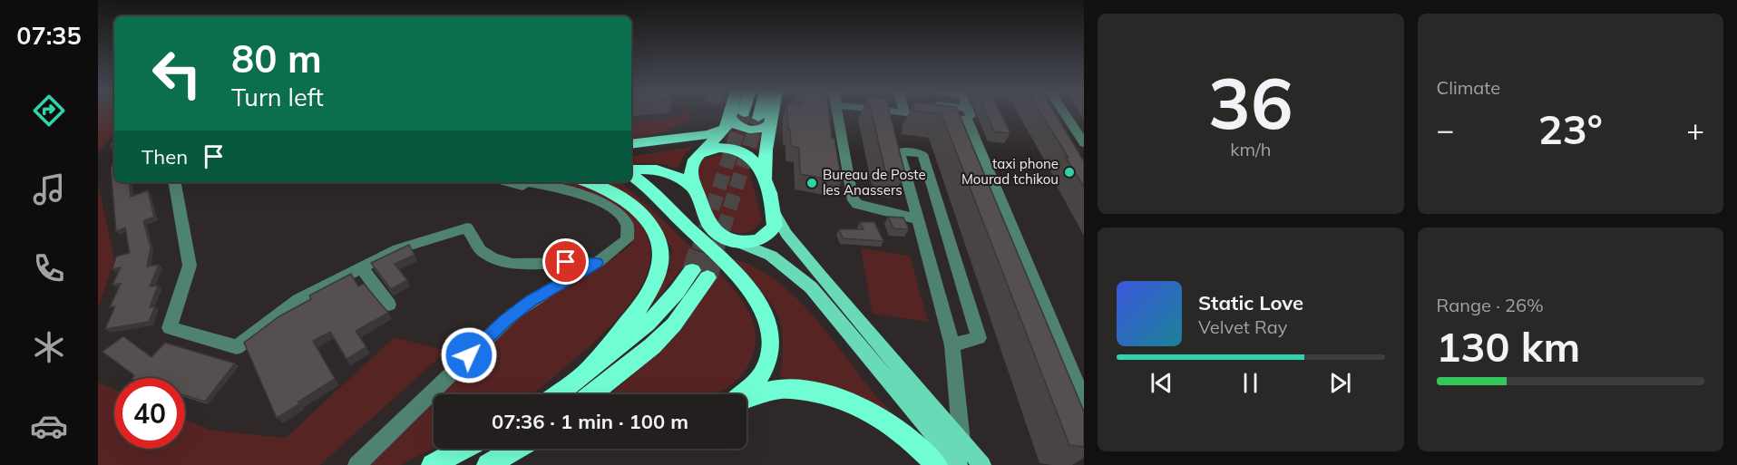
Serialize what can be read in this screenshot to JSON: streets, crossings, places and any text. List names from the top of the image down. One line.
{"places":["taxi phone Mourad tchikou","Bureau de Poste les Anassers"],"page":{"tabs":"07:35","tile":[["36","km/h"],"Climate",["Range · 26%","130 km"]],"turn":["80 m","Turn left"],"heat":["−","23°","+"],"then":"Then","song":["Static Love","Velvet Ray"],"limit":"40","trip":"07:36 · 1 min · 100 m"}}
